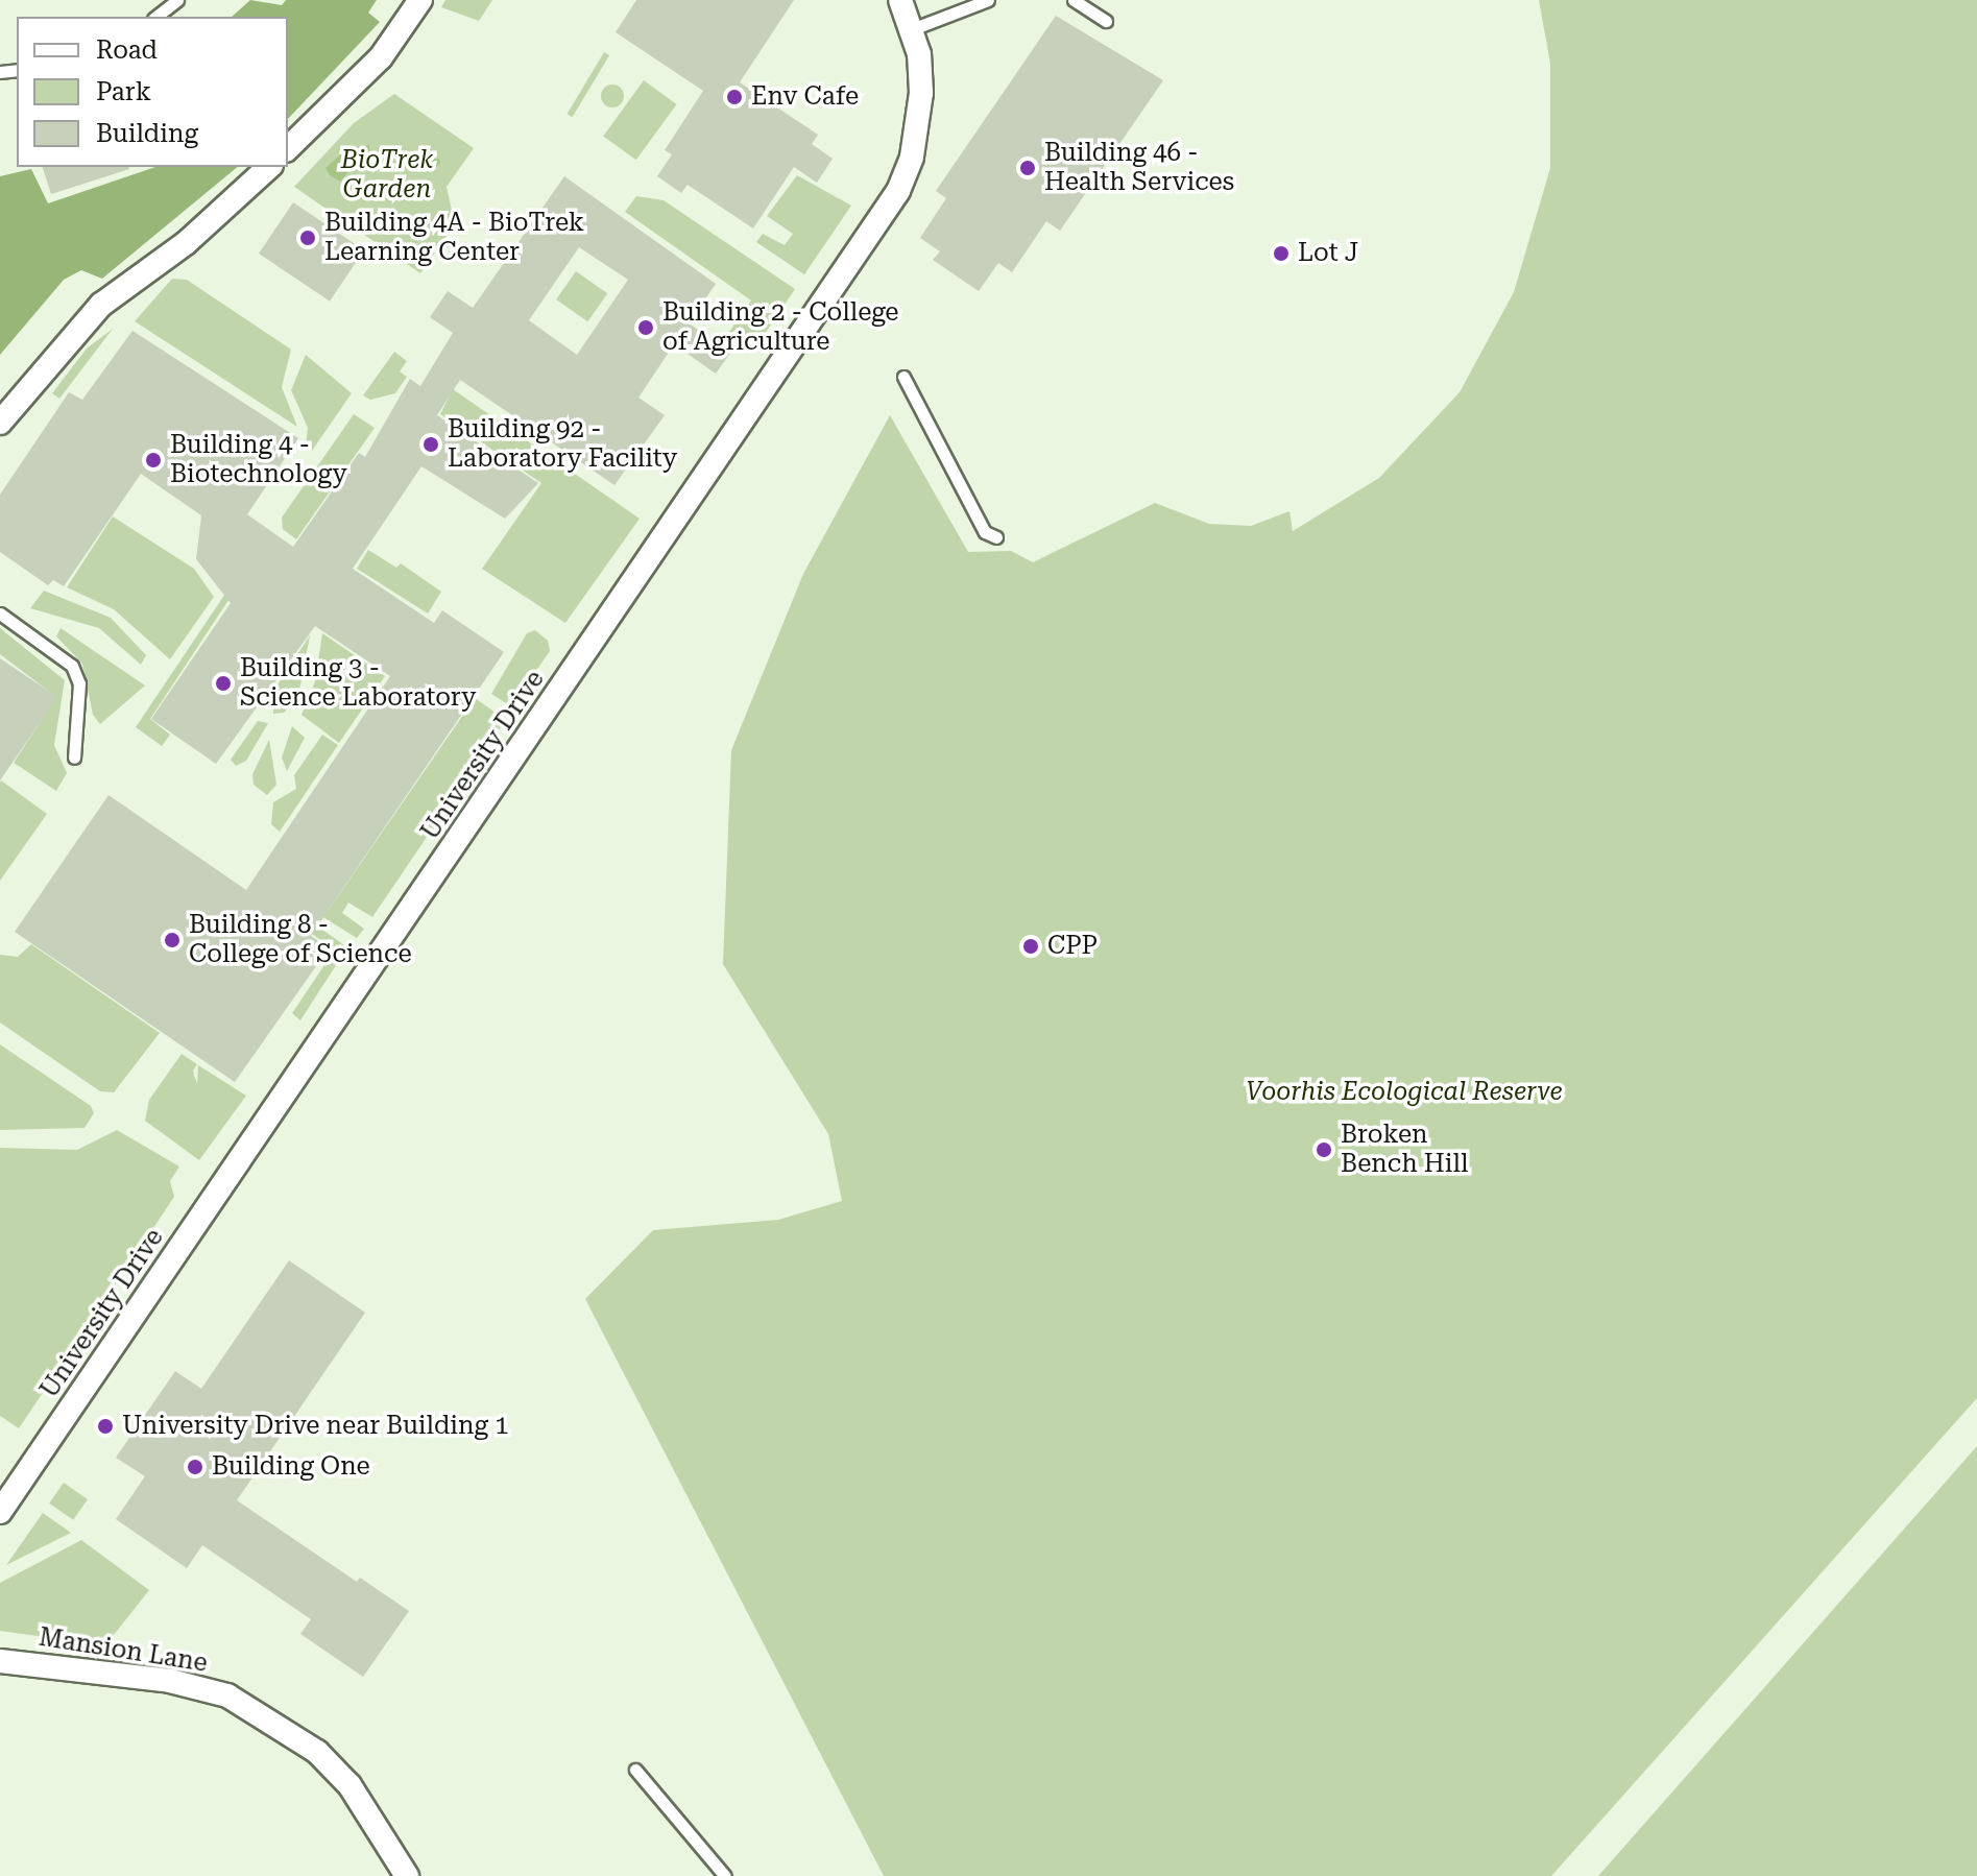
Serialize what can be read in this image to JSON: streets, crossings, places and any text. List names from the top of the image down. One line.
{"streets":{"street":["University Drive","Mansion Lane"]},"parks":["BioTrek Garden","Voorhis Ecological Reserve"],"places":["Env Cafe","Building 46 - Health Services","Building 4A - BioTrek Learning Center","Lot J","Building 2 - College of Agriculture","Building 92 - Laboratory Facility","Building 4 - Biotechnology","Building 3 - Science Laboratory","Building 8 - College of Science","CPP","Broken Bench Hill","University Drive near Building 1","Building One"],"legend":["Road","Park","Building"]}
